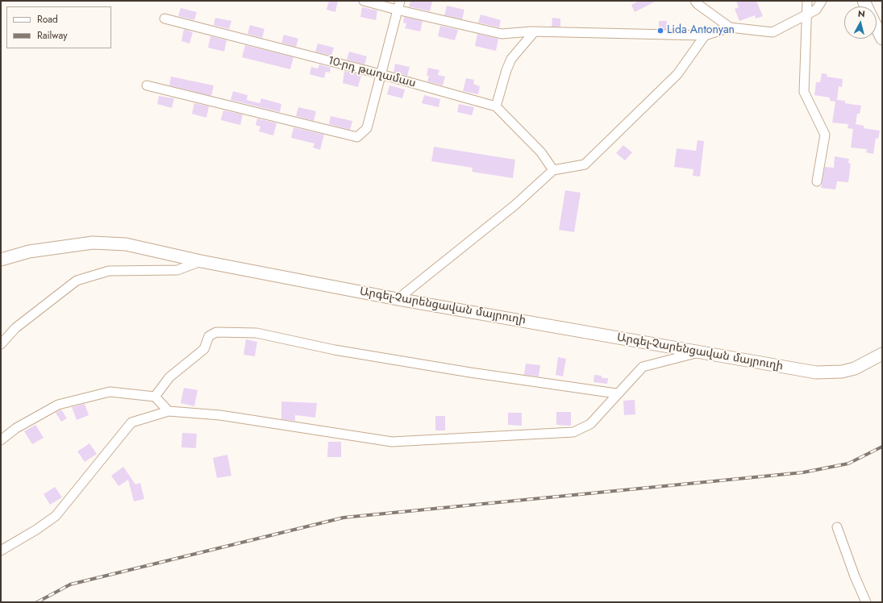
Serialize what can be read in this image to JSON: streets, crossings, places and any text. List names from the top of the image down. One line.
{"streets":{"main road":["Արգել-Չարենցավան մայրուղի"],"street":["10-րդ թաղամաս"]},"places":["Lida Antonyan"],"legend":["Road","Railway"],"north":"top"}
